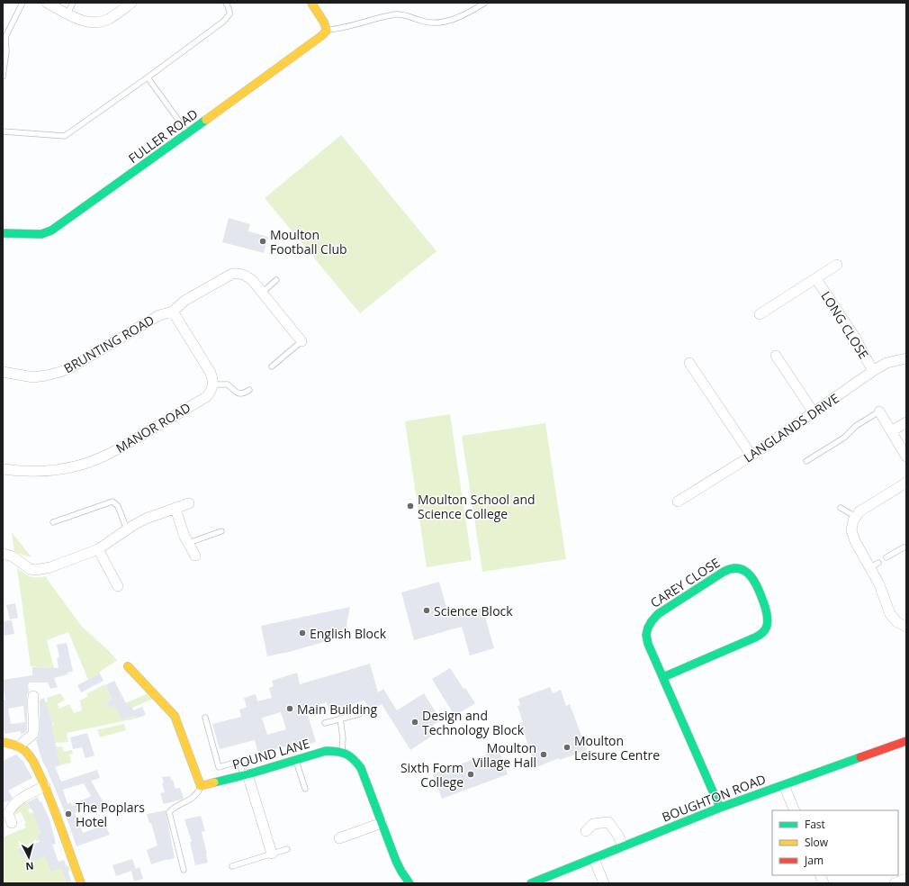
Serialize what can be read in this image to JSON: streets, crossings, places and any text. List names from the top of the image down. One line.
{"streets":{"street":["FULLER ROAD","LONG CLOSE","BRUNTING ROAD","MANOR ROAD","LANGLANDS DRIVE","CAREY CLOSE","POUND LANE","BOUGHTON ROAD"]},"crossings":[["LONG CLOSE","LANGLANDS DRIVE"],["CAREY CLOSE","BOUGHTON ROAD"]],"places":["Moulton Football Club","Moulton School and Science College","Science Block","English Block","Main Building","Design and Technology Block","Moulton Leisure Centre","Moulton Village Hall","Sixth Form College","The Poplars Hotel"],"legend":["Fast","Slow","Jam"],"north":"bottom"}
